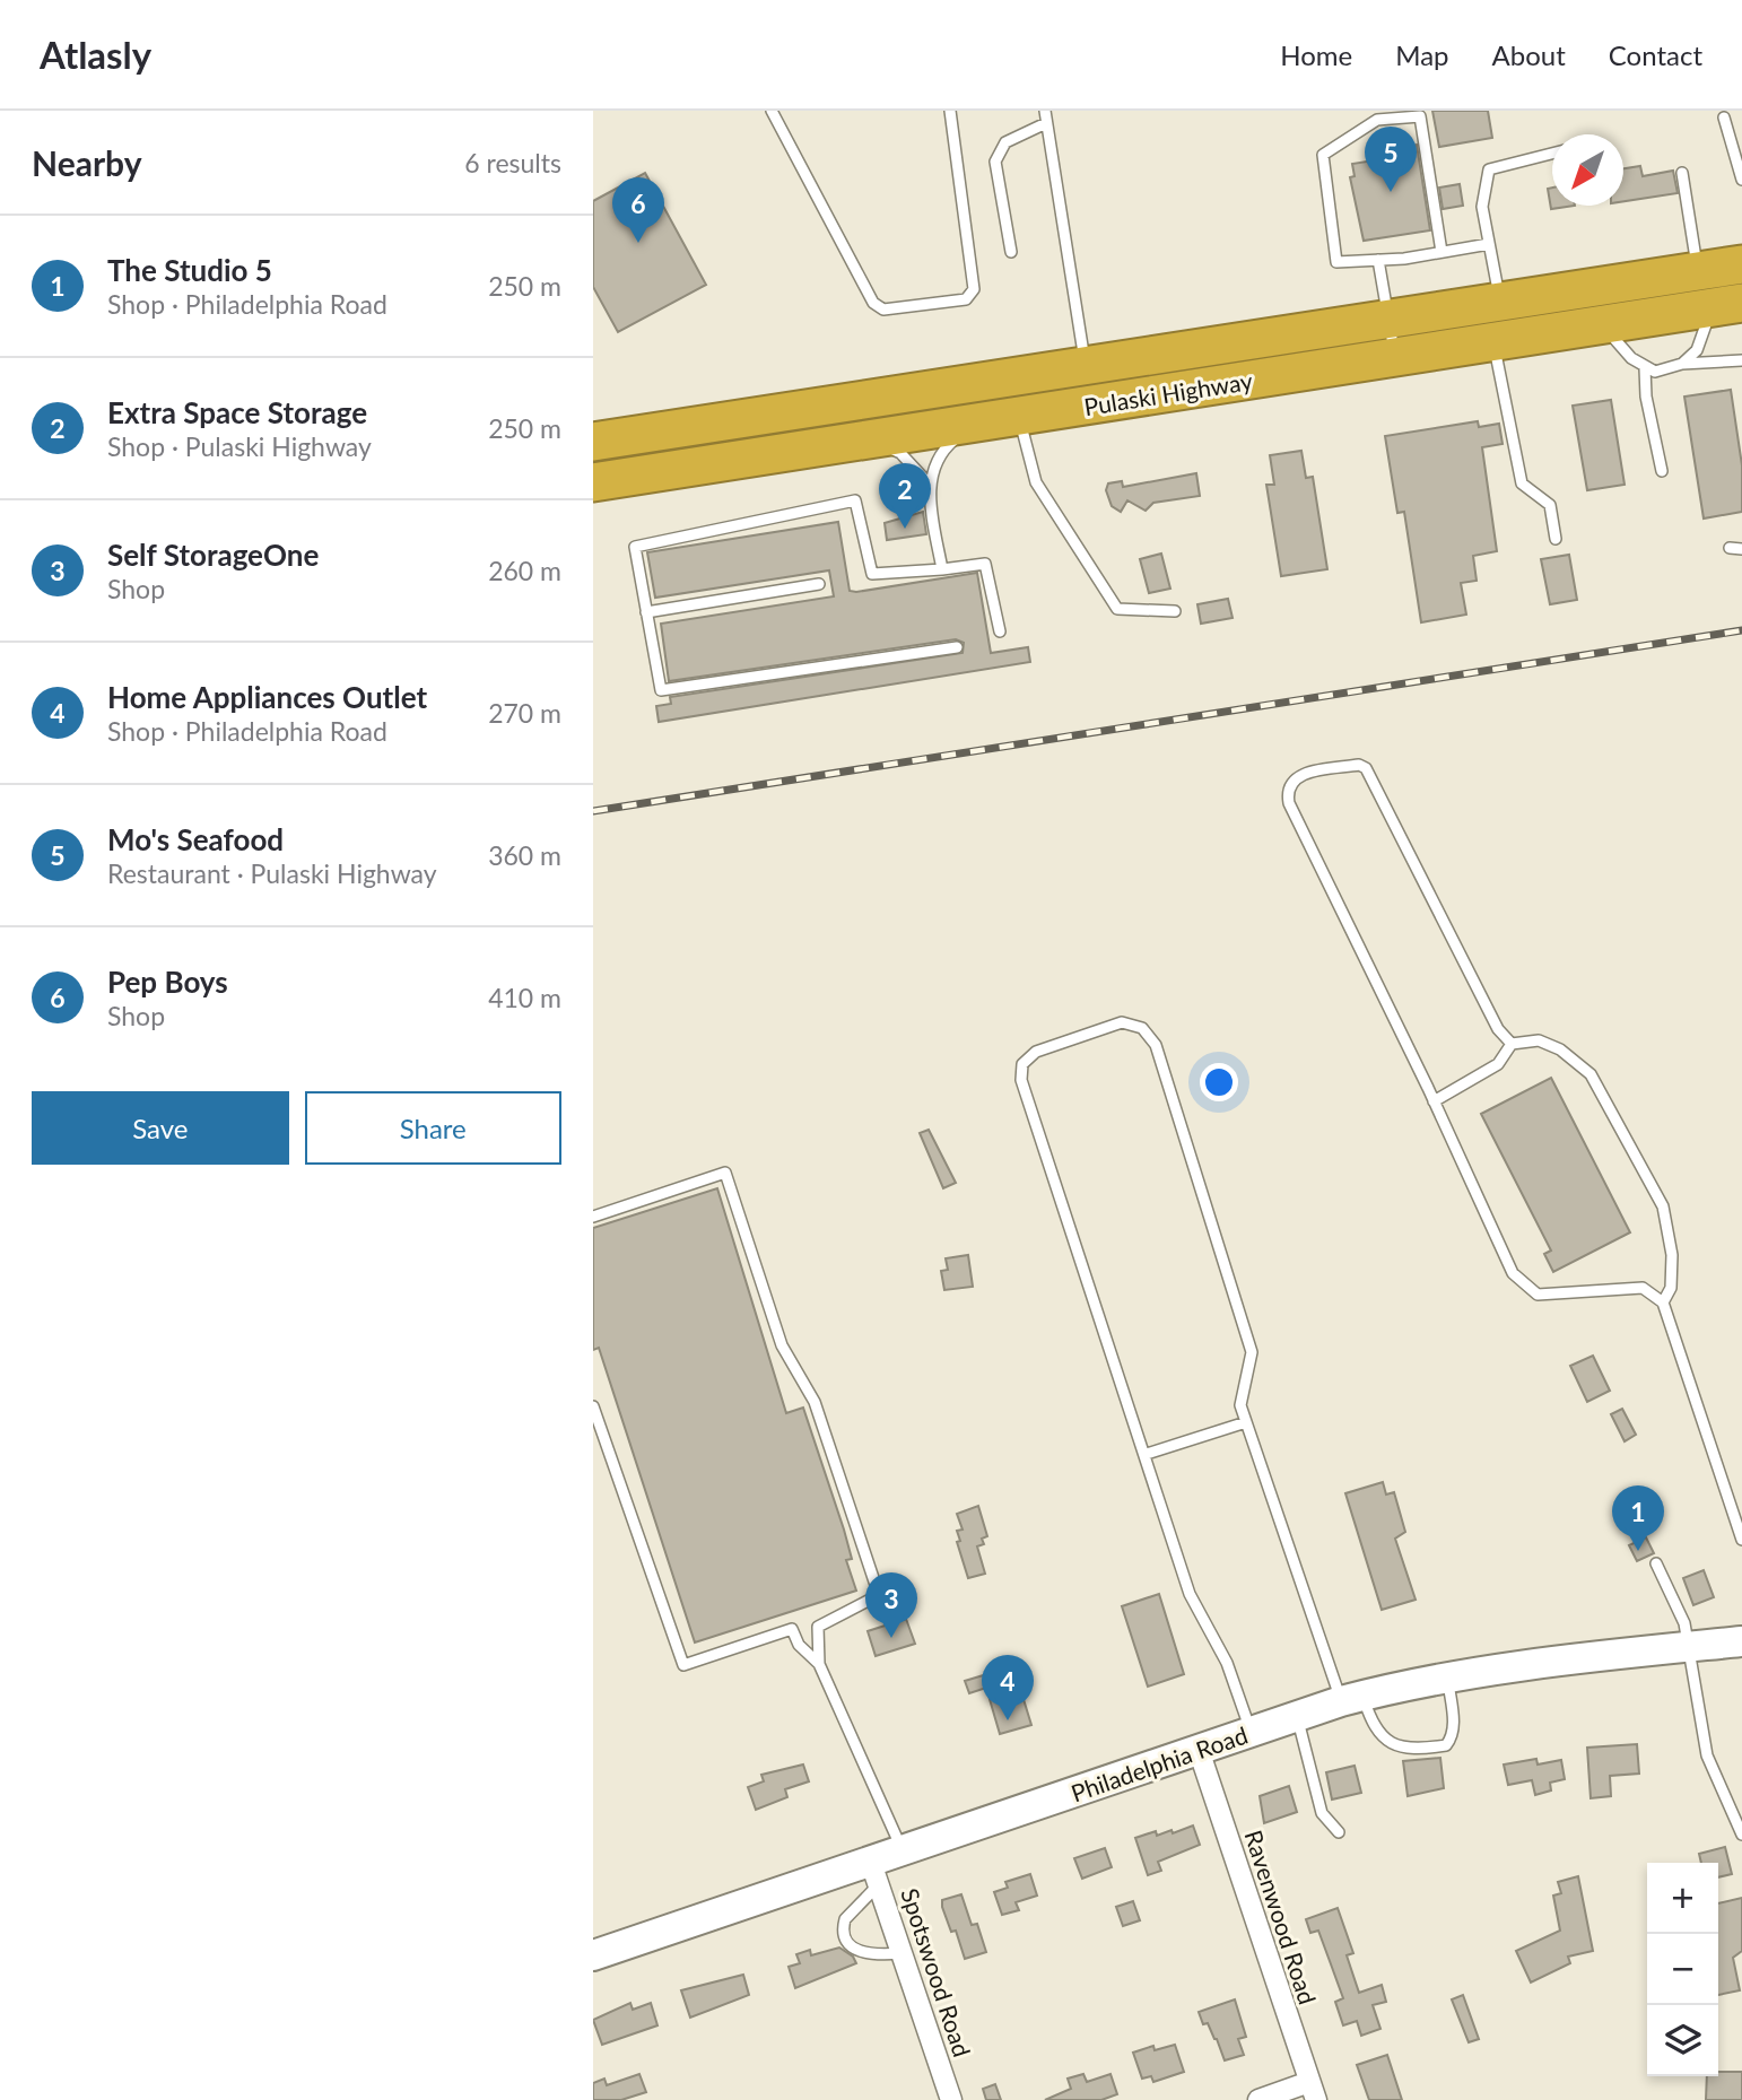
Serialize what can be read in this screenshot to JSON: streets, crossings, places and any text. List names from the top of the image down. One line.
{"streets":{"highway":["Pulaski Highway"],"main road":["Philadelphia Road"],"street":["Ravenwood Road","Spotswood Road"]},"crossings":[["Philadelphia Road","Ravenwood Road"],["Philadelphia Road","Spotswood Road"]],"north":"bottom left","page":{"header":"Atlasly","nav":["Home","Map","About","Contact"],"heading":["Nearby","6 results"],"pins":["5","6","2","1","3","4"],"list":[{"mark":"1","name":"The Studio 5","note":"Shop · Philadelphia Road","value":"250 m"},{"mark":"2","name":"Extra Space Storage","note":"Shop · Pulaski Highway","value":"250 m"},{"mark":"3","name":"Self StorageOne","note":"Shop","value":"260 m"},{"mark":"4","name":"Home Appliances Outlet","note":"Shop · Philadelphia Road","value":"270 m"},{"mark":"5","name":"Mo's Seafood","note":"Restaurant · Pulaski Highway","value":"360 m"},{"mark":"6","name":"Pep Boys","note":"Shop","value":"410 m"}],"buttons":["Save","Share"],"map_buttons":["+","−"]}}
